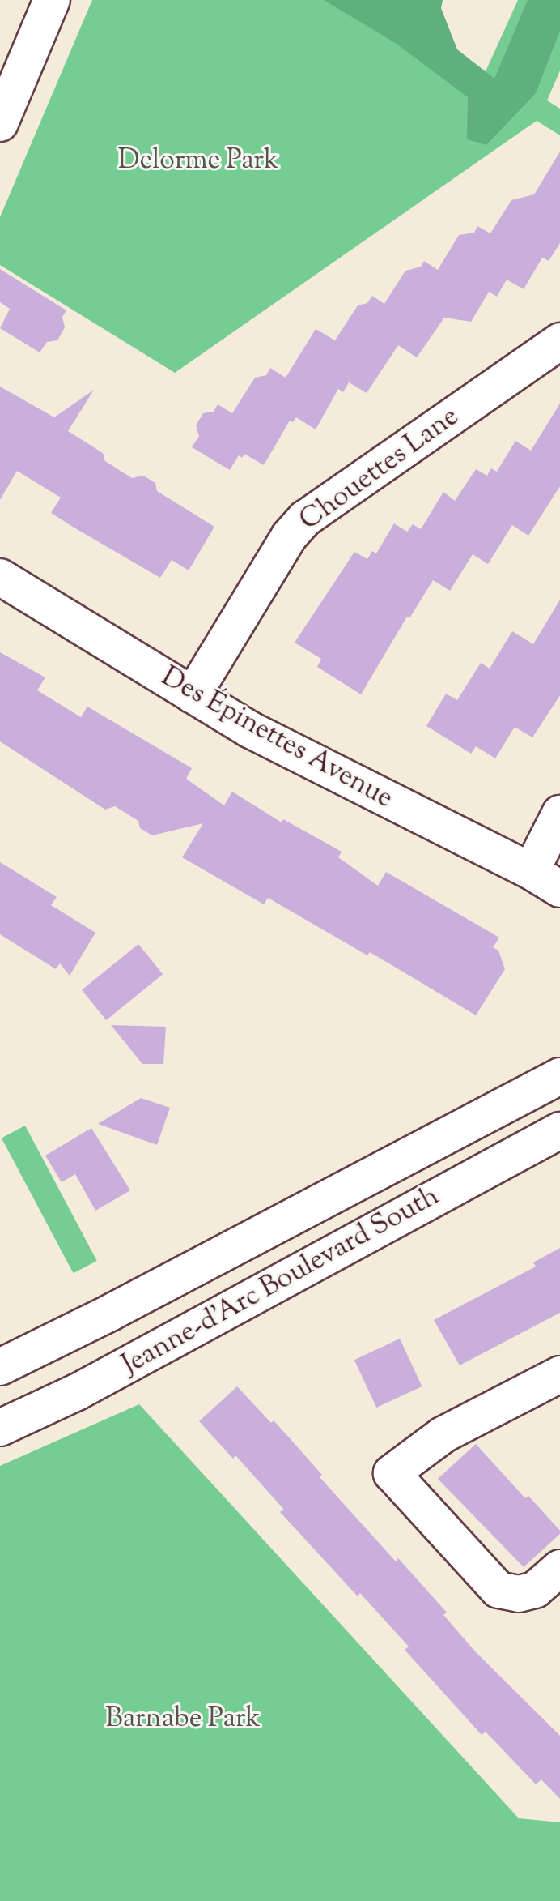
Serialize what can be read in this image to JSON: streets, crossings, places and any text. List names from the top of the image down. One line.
{"streets":{"street":["Chouettes Lane","Des Épinettes Avenue","Jeanne-d'Arc Boulevard South"]},"crossings":[["Chouettes Lane","Des Épinettes Avenue"]],"parks":["Delorme Park","Barnabe Park"]}
